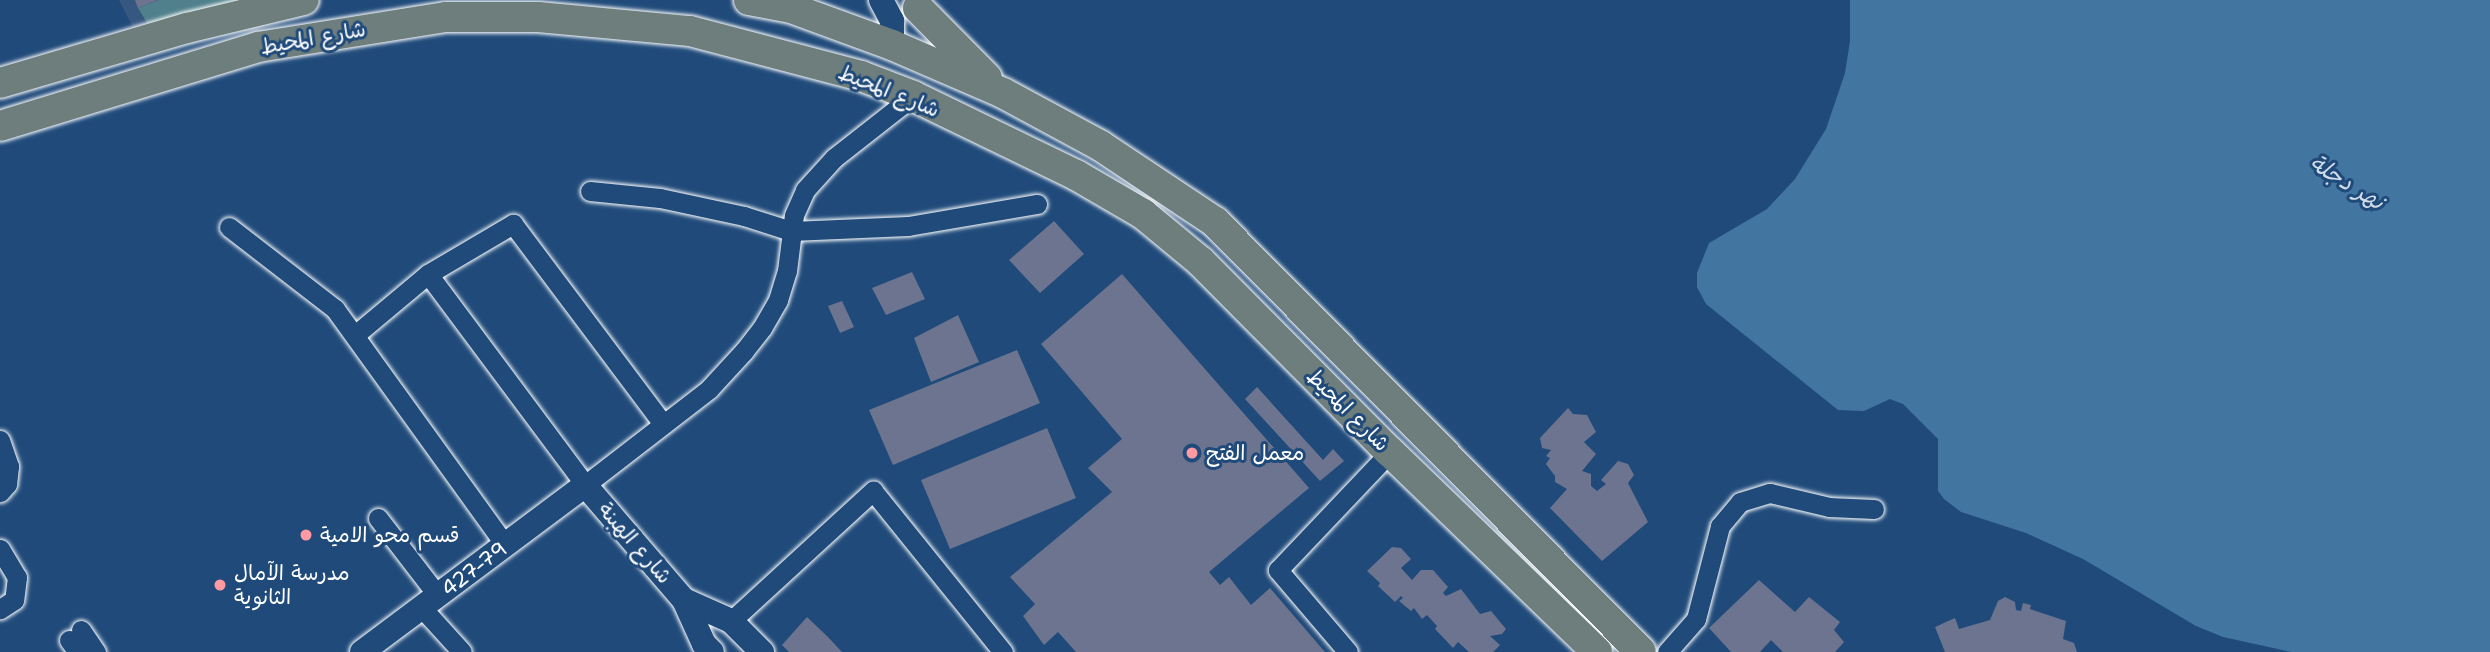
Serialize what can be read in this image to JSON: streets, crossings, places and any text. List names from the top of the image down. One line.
{"streets":{"main road":["شارع المحيط"],"street":["شارع الهبنة","427-79"]},"crossings":[["شارع الهبنة","427-79"]],"water":["نهر دجلة"],"places":["معمل الفتح","قسم محو الامية","مدرسة الآمال الثانوية"]}
